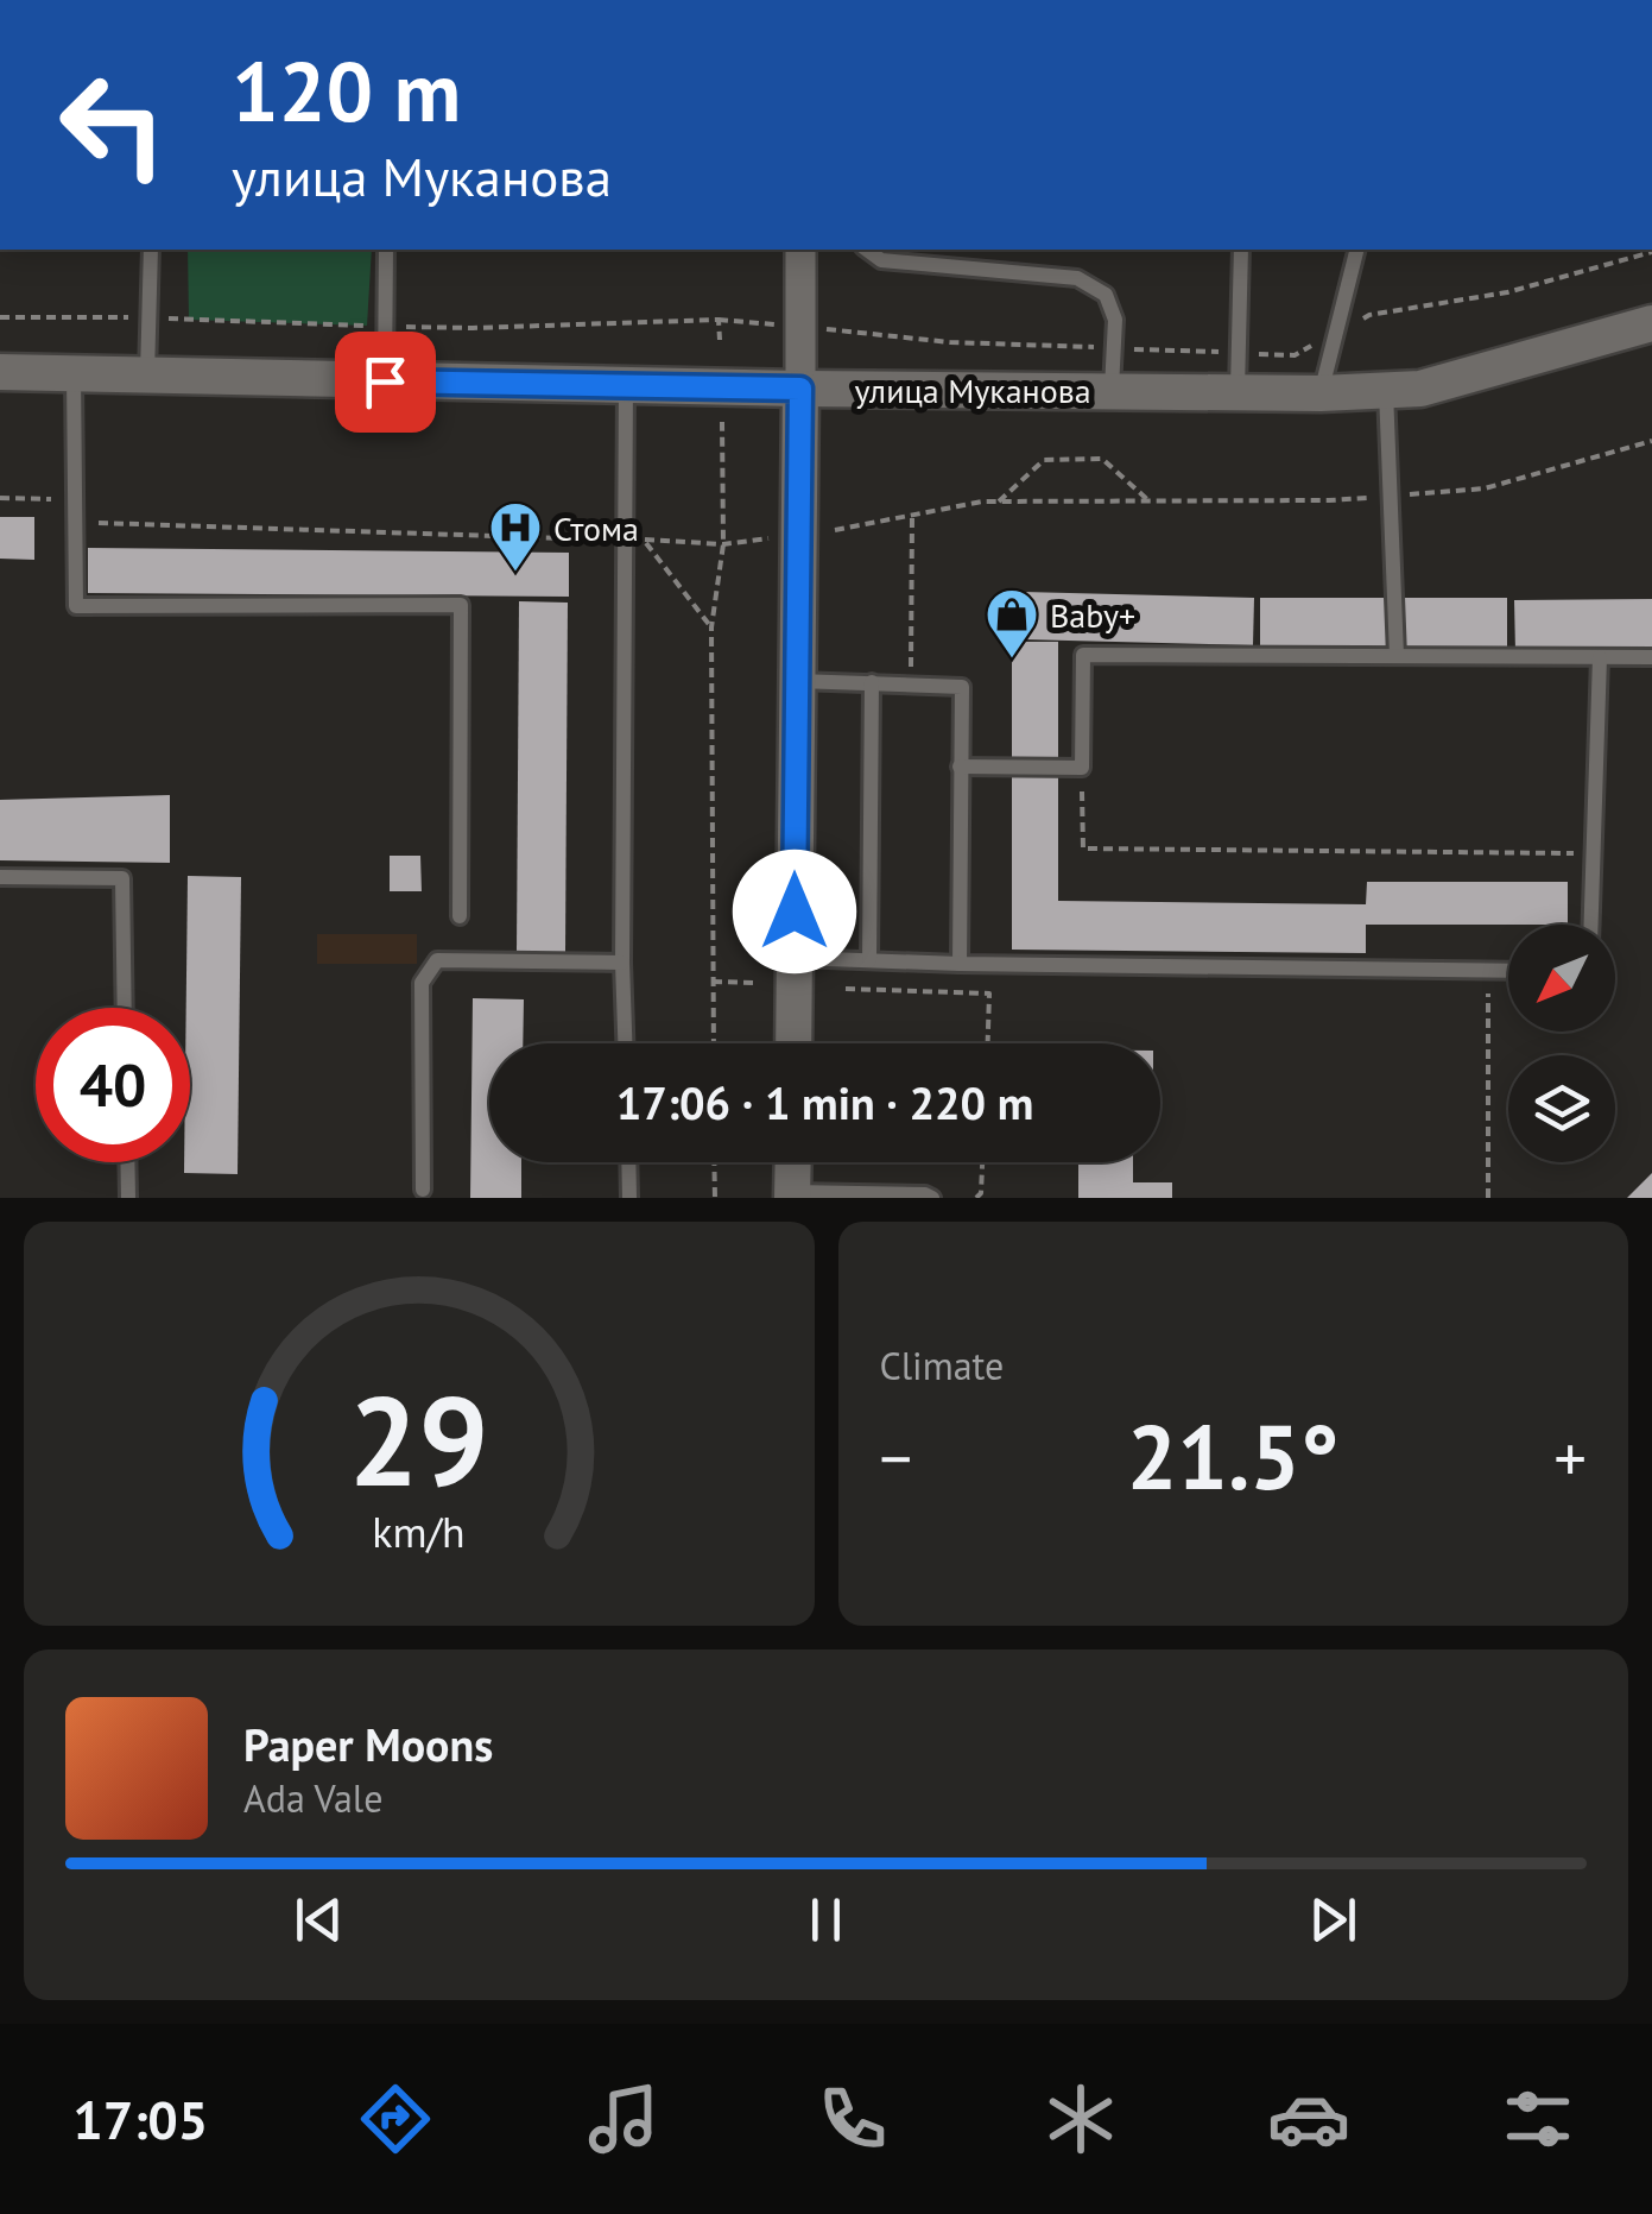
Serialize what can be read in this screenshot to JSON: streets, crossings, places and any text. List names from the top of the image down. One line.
{"streets":{"main road":["улица Муканова"]},"places":{"hospital":["Стома"],"shop":["Baby+"]},"north":"bottom left","page":{"turn":["120 m","улица Муканова"],"limit":"40","trip":"17:06 · 1 min · 220 m","tile":"Climate","heat":["−","21.5°","+"],"song":["Paper Moons","Ada Vale"],"tabs":"17:05","gauge":["29","km/h"]}}
